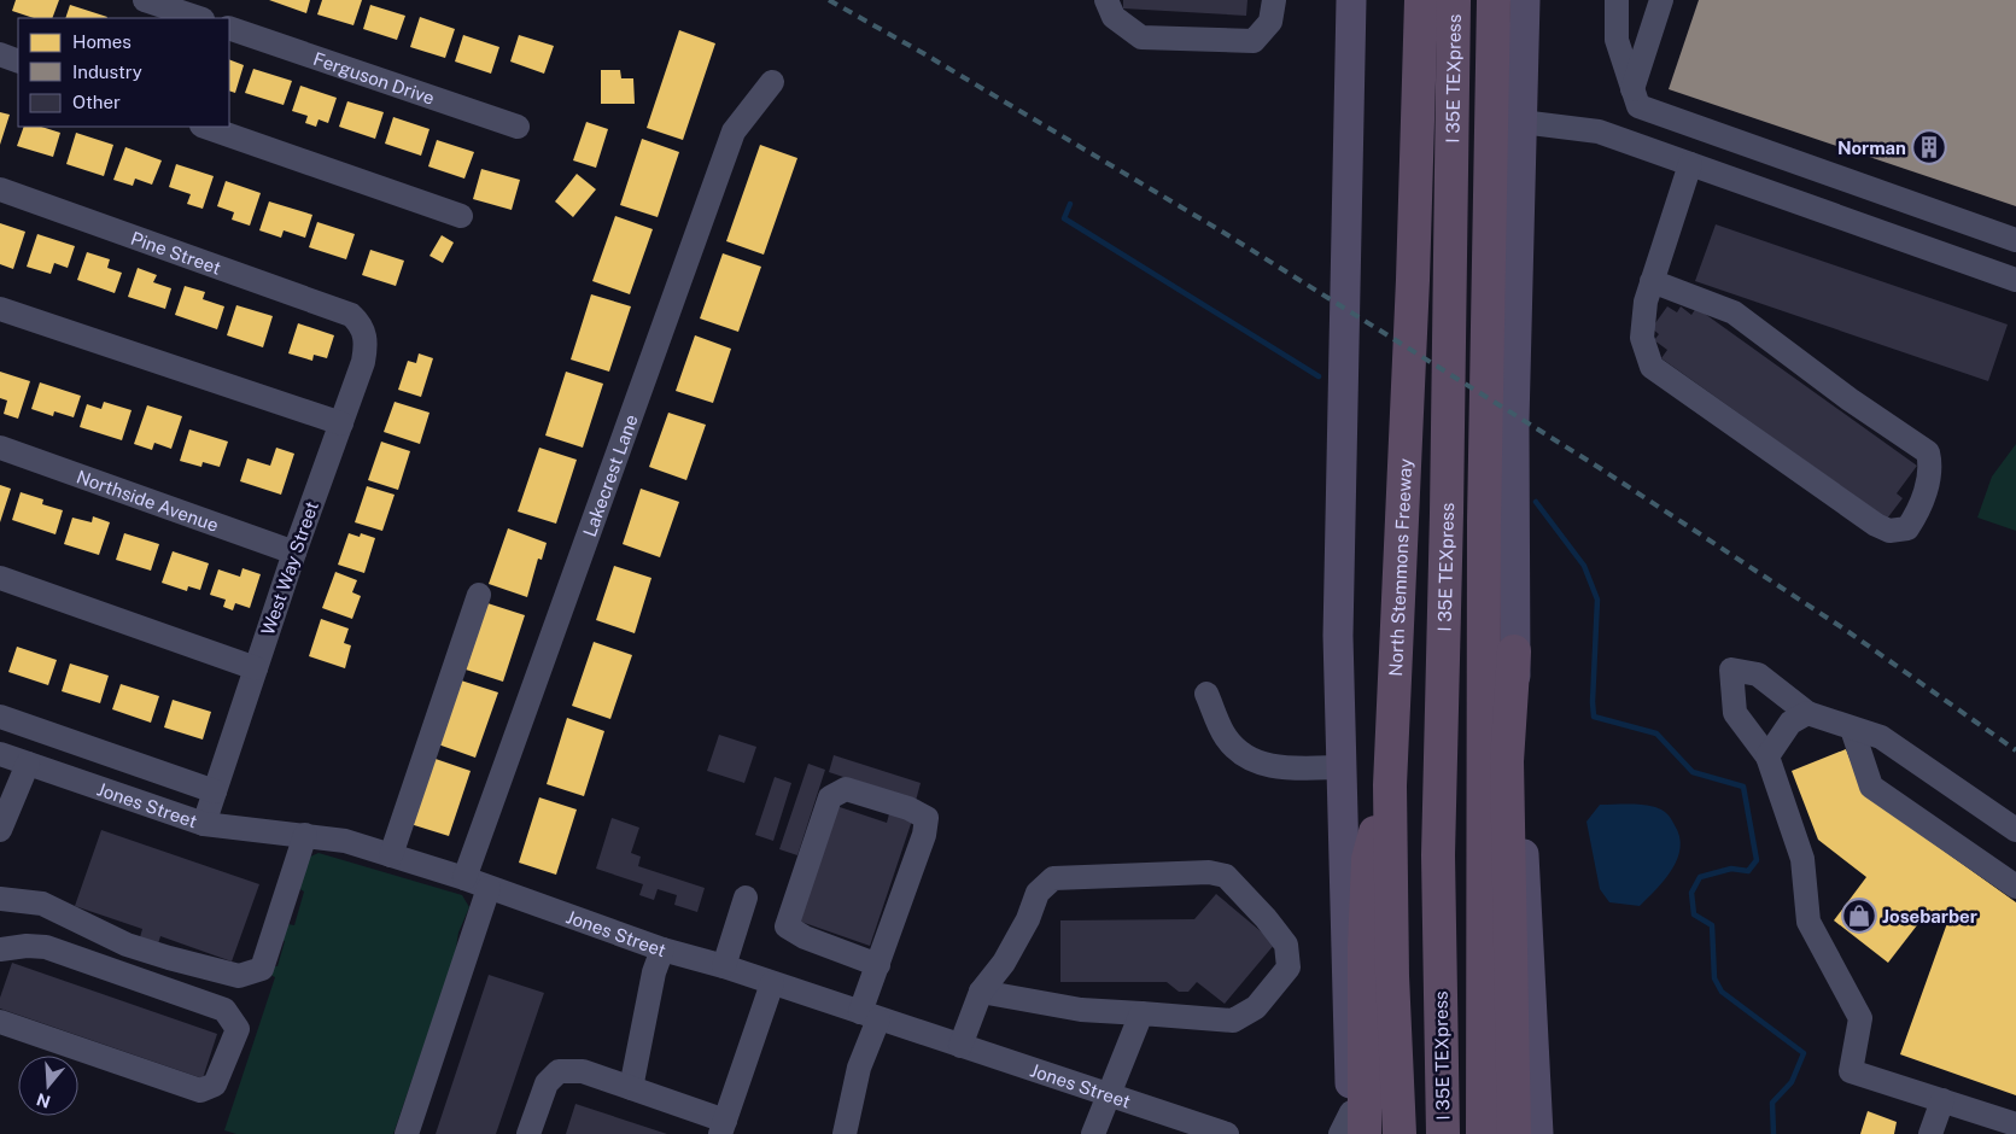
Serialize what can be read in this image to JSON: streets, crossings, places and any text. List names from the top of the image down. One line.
{"streets":{"highway":["I 35E TEXpress","North Stemmons Freeway"],"street":["Ferguson Drive","Pine Street","Lakecrest Lane","Northside Avenue","West Way Street","Jones Street"]},"crossings":[["Pine Street","West Way Street"],["Lakecrest Lane","Jones Street"],["Northside Avenue","West Way Street"],["West Way Street","Jones Street"]],"places":{"building":["Norman"],"shop":["Josebarber"]},"legend":["Homes","Industry","Other"],"north":"bottom"}
